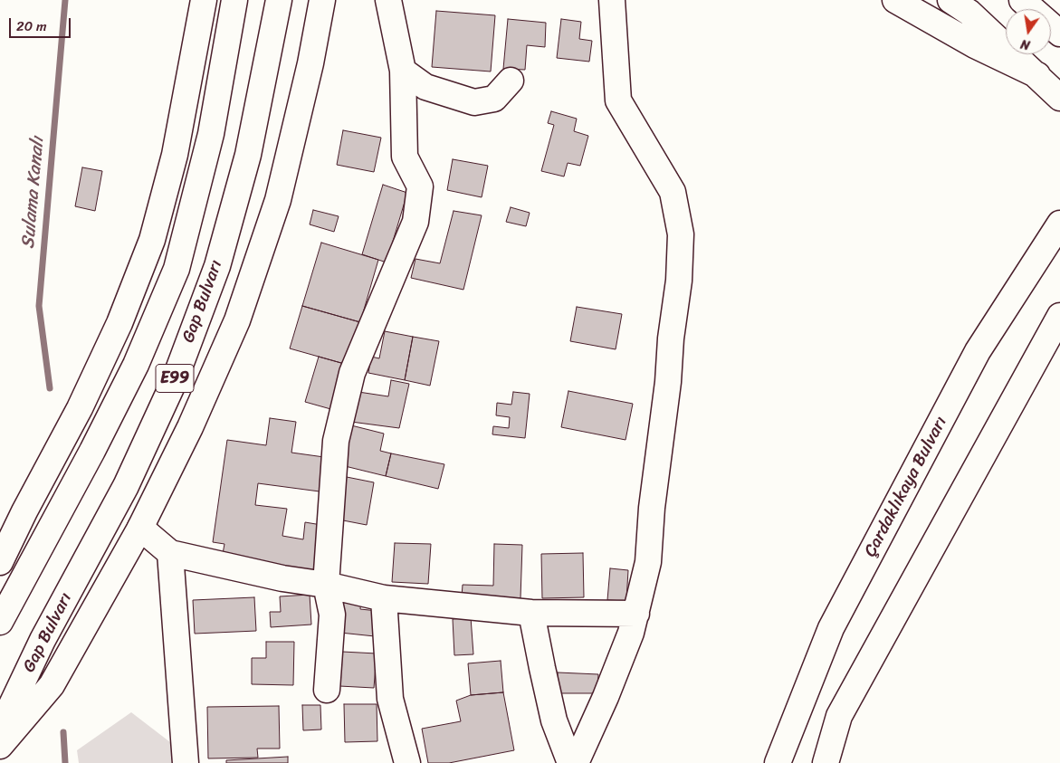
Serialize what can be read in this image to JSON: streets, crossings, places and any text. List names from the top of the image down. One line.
{"streets":{"main road":["Gap Bulvarı","E99","Çardaklıkaya Bulvarı"]},"water":["Sulama Kanalı"],"scale_bar":"20 m","north":"bottom"}
